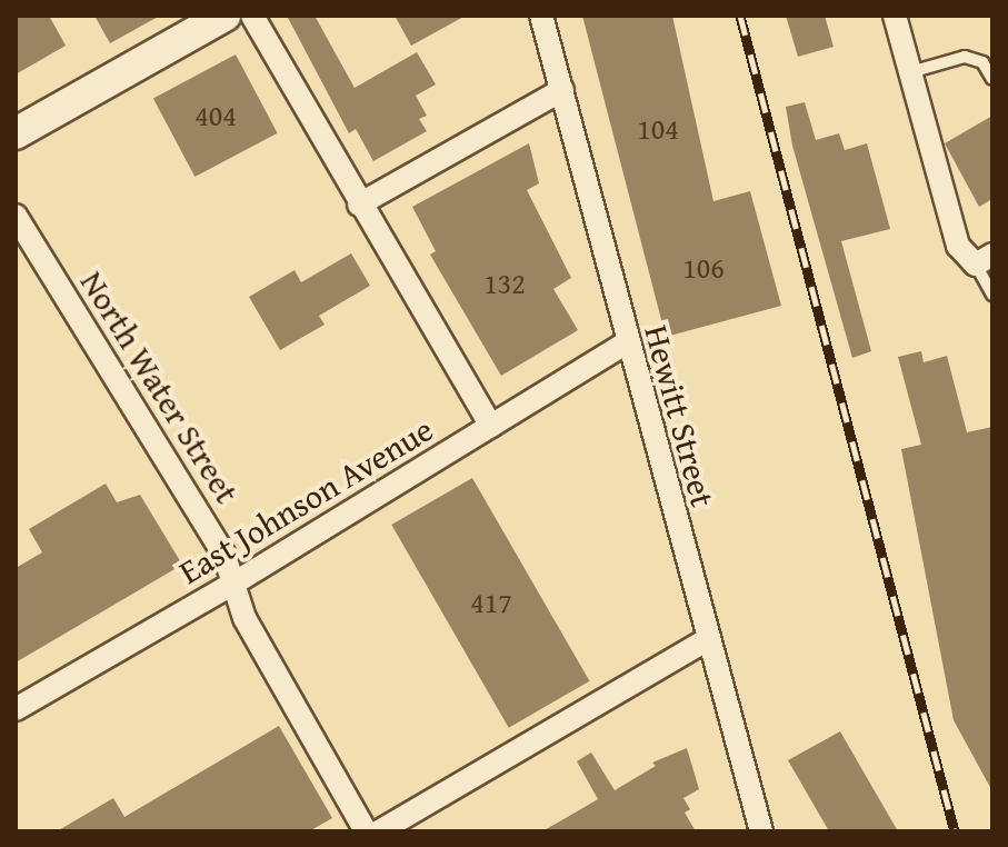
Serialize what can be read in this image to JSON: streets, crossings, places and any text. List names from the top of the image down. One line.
{"streets":{"street":["North Water Street","Hewitt Street","East Johnson Avenue"]},"crossings":[["North Water Street","East Johnson Avenue"],["Hewitt Street","East Johnson Avenue"]],"house_numbers":["404","104","106","132","417"]}
